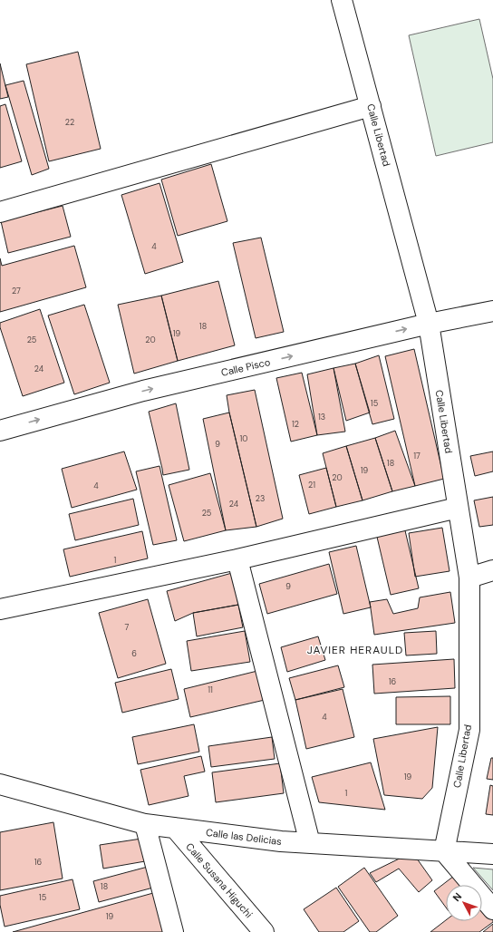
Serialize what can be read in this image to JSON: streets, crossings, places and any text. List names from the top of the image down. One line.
{"streets":{"street":["Calle Libertad","Calle Pisco","Calle las Delicias","Calle Susana Higuchi"]},"crossings":[["Calle Libertad","Calle Pisco"],["Calle Libertad","Calle las Delicias"],["Calle las Delicias","Calle Susana Higuchi"]],"one_way":["Calle Pisco"],"districts":["JAVIER HERAULD"],"house_numbers":["22","4","27","18","19","25","20","24","15","13","12","10","9","17","18","19","20","21","4","23","24","25","1","9","7","6","16","11","4","19","1","16","18","15","19"],"north":"top left"}
